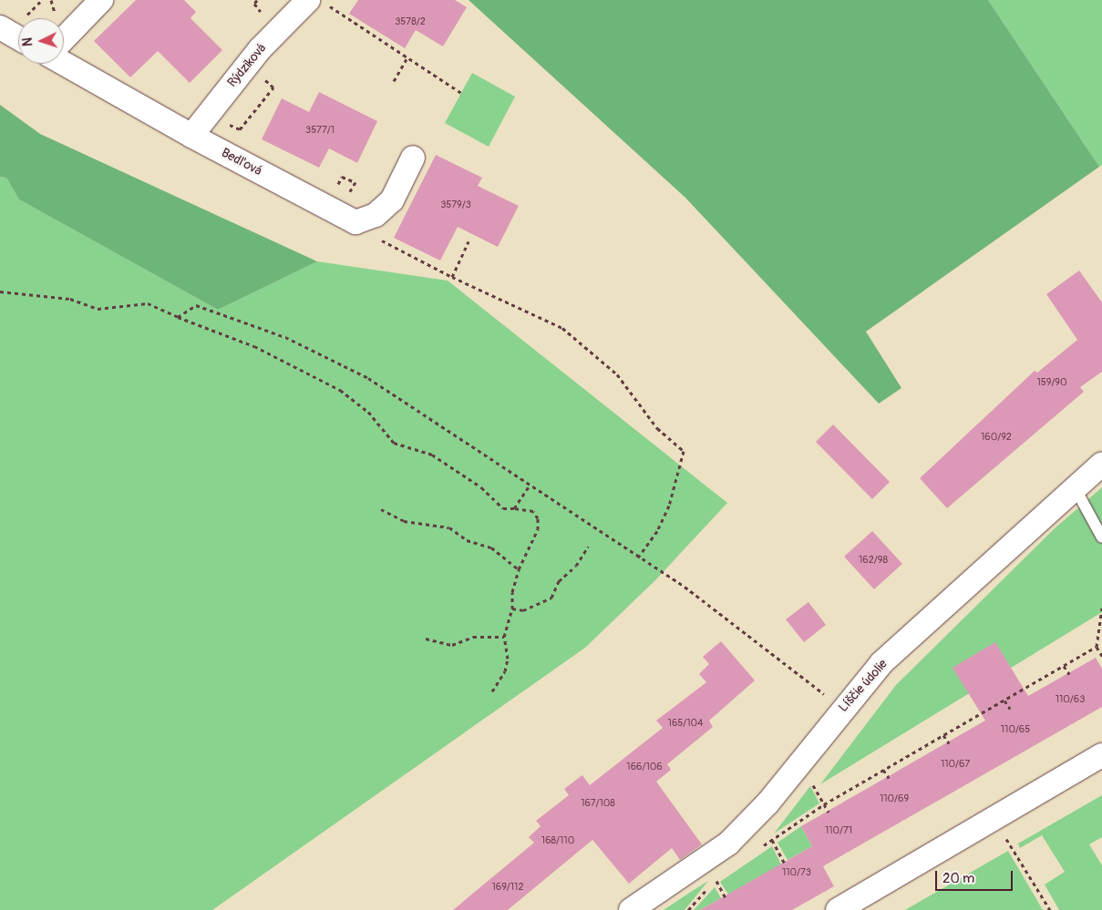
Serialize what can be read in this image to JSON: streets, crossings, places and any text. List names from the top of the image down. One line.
{"streets":{"street":["Rýdziková","Bedľová","Líščie údolie"]},"crossings":[["Rýdziková","Bedľová"]],"house_numbers":["3578/2","3577/1","3579/3","159/90","160/92","162/98","110/63","165/104","110/65","110/67","166/106","110/69","167/108","110/71","168/110","110/73","169/112"],"scale_bar":"20 m","north":"left"}
